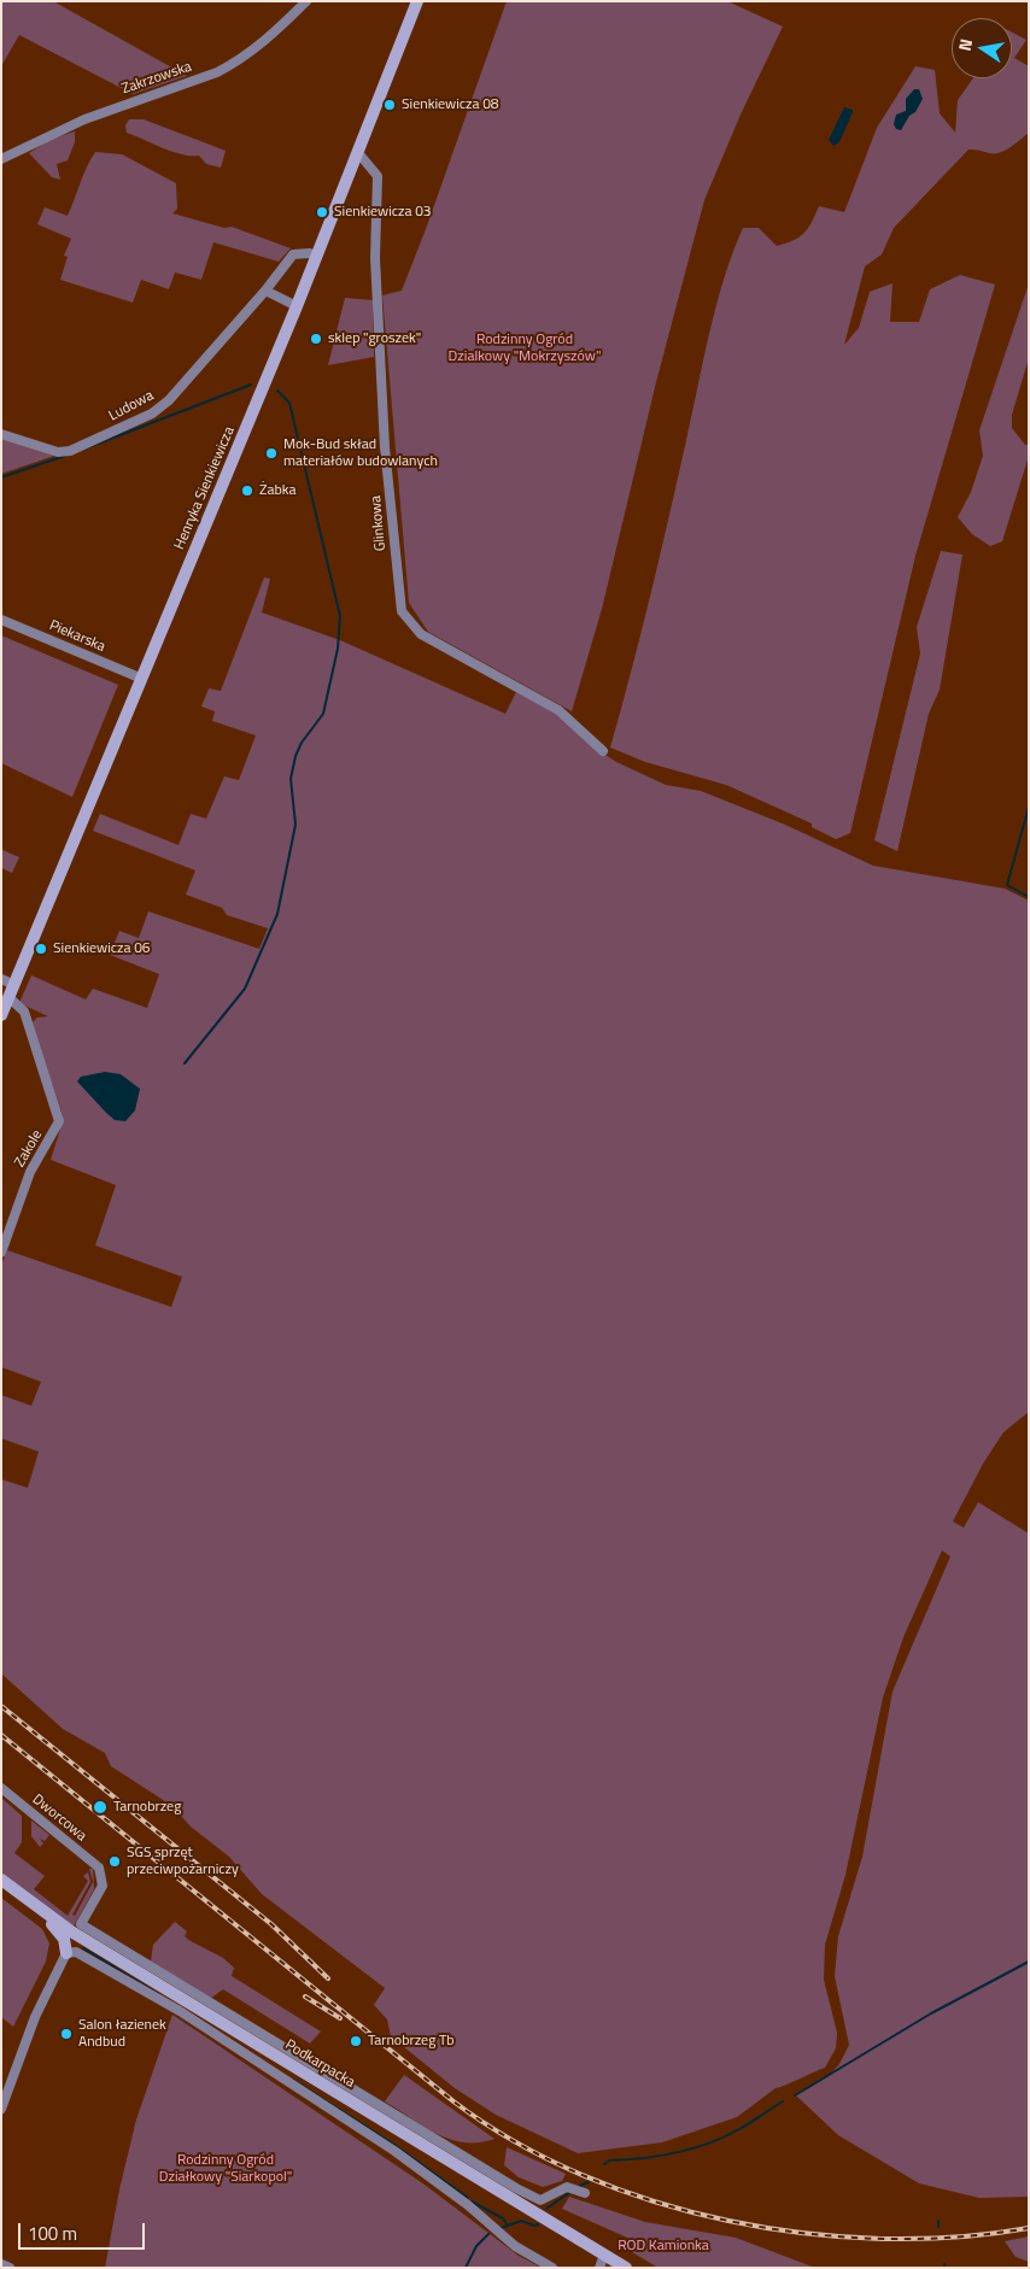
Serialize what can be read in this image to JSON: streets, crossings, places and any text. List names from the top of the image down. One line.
{"streets":{"main road":["Henryka Sienkiewicza","Podkarpacka"],"street":["Zakrzowska","Ludowa","Glinkowa","Piekarska","Zakole","Dworcowa"]},"crossings":[["Ludowa","Henryka Sienkiewicza"],["Henryka Sienkiewicza","Glinkowa"],["Henryka Sienkiewicza","Piekarska"],["Henryka Sienkiewicza","Zakole"]],"parks":["Rodzinny Ogród Dzialkowy \"Mokrzyszów\"","Rodzinny Ogród Działkowy \"Siarkopol\"","ROD Kamionka"],"places":["Sienkiewicza 08","Sienkiewicza 03","sklep \"groszek\"","Mok-Bud skład materiałów budowlanych","Żabka","Sienkiewicza 06","Tarnobrzeg","SGS sprzęt przeciwpożarniczy","Salon łazienek Andbud","Tarnobrzeg Tb"],"scale_bar":"100 m","north":"left"}
